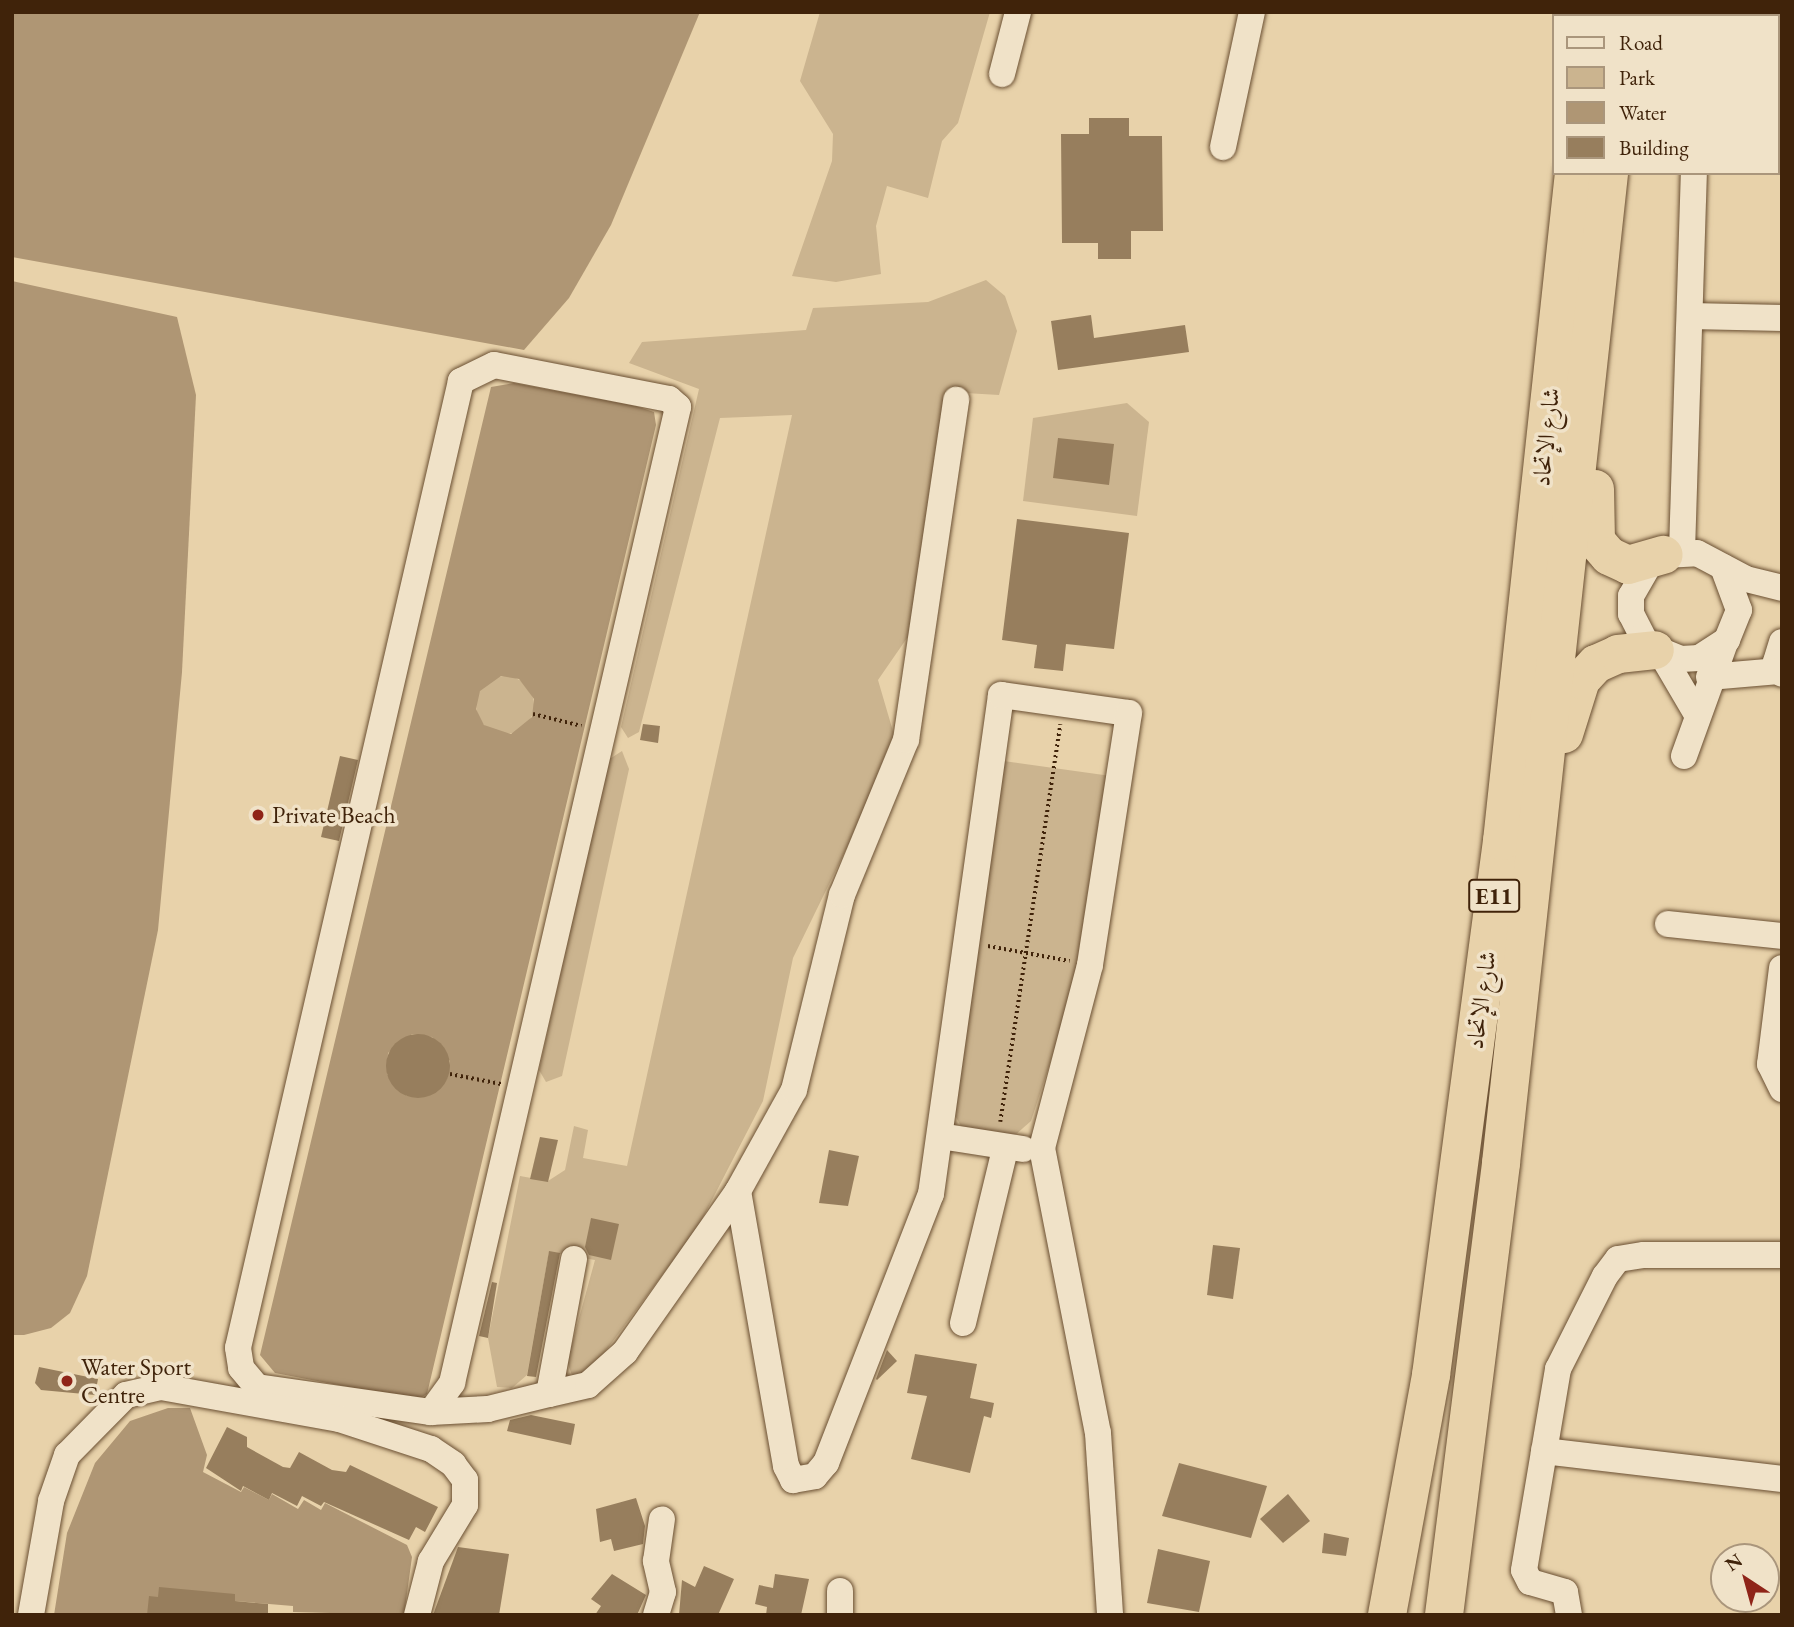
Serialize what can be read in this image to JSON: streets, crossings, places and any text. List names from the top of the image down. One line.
{"streets":{"highway":["شارع الإتحاد","E11"]},"places":["Private Beach","Water Sport Centre"],"legend":["Road","Park","Water","Building"],"north":"top left"}
